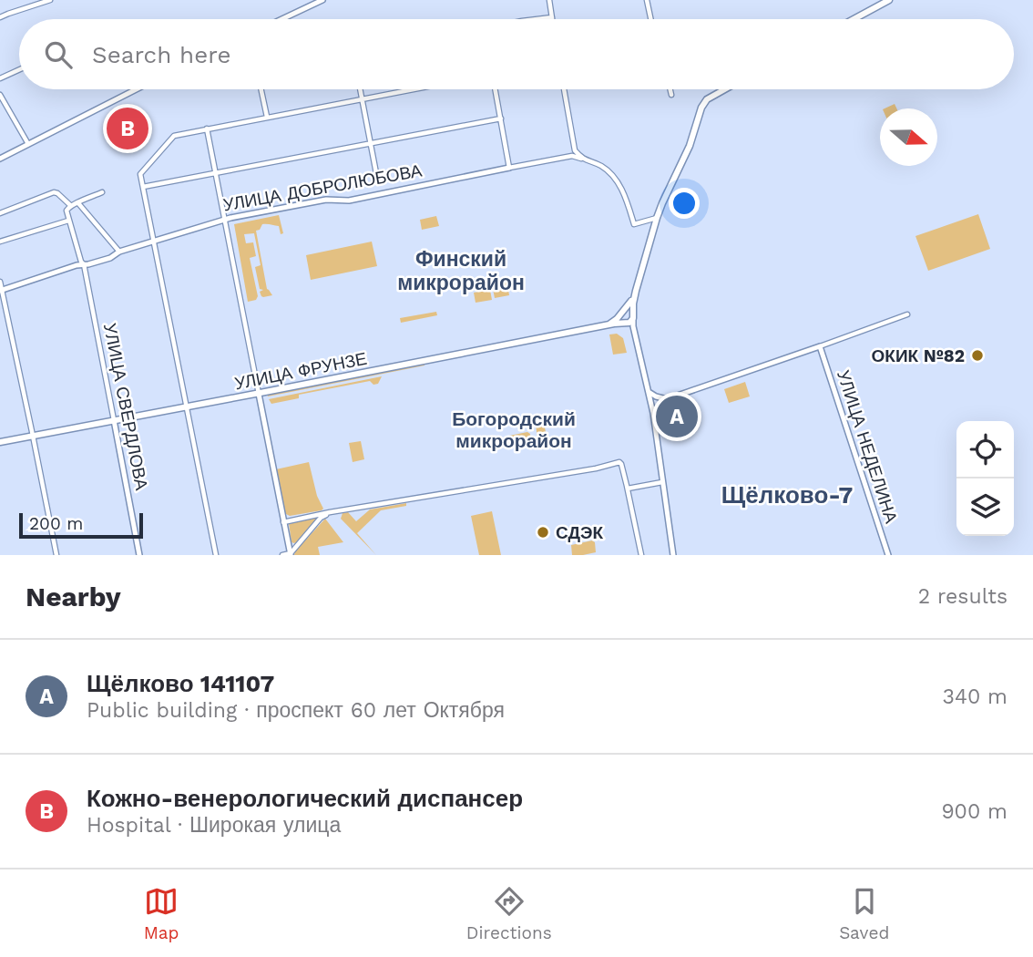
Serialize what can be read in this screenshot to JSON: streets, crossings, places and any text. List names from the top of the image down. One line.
{"streets":{"main road":["УЛИЦА ФРУНЗЕ"],"street":["УЛИЦА ДОБРОЛЮБОВА","УЛИЦА СВЕРДЛОВА","УЛИЦА НЕДЕЛИНА"]},"crossings":[["УЛИЦА ДОБРОЛЮБОВА","УЛИЦА СВЕРДЛОВА"],["УЛИЦА ФРУНЗЕ","УЛИЦА СВЕРДЛОВА"]],"districts":["Финский микрорайон","Богородский микрорайон","Щёлково-7"],"places":["ОКИК №82","СДЭК"],"scale_bar":"200 m","north":"right","page":{"search":"Search here","pins":["B","A"],"scale":"200 m","heading":["Nearby","2 results"],"list":[{"mark":"A","name":"Щёлково 141107","note":"Public building · проспект 60 лет Октября","value":"340 m"},{"mark":"B","name":"Кожно-венерологический диспансер","note":"Hospital · Широкая улица","value":"900 m"}],"nav":["Map","Directions","Saved"]}}
